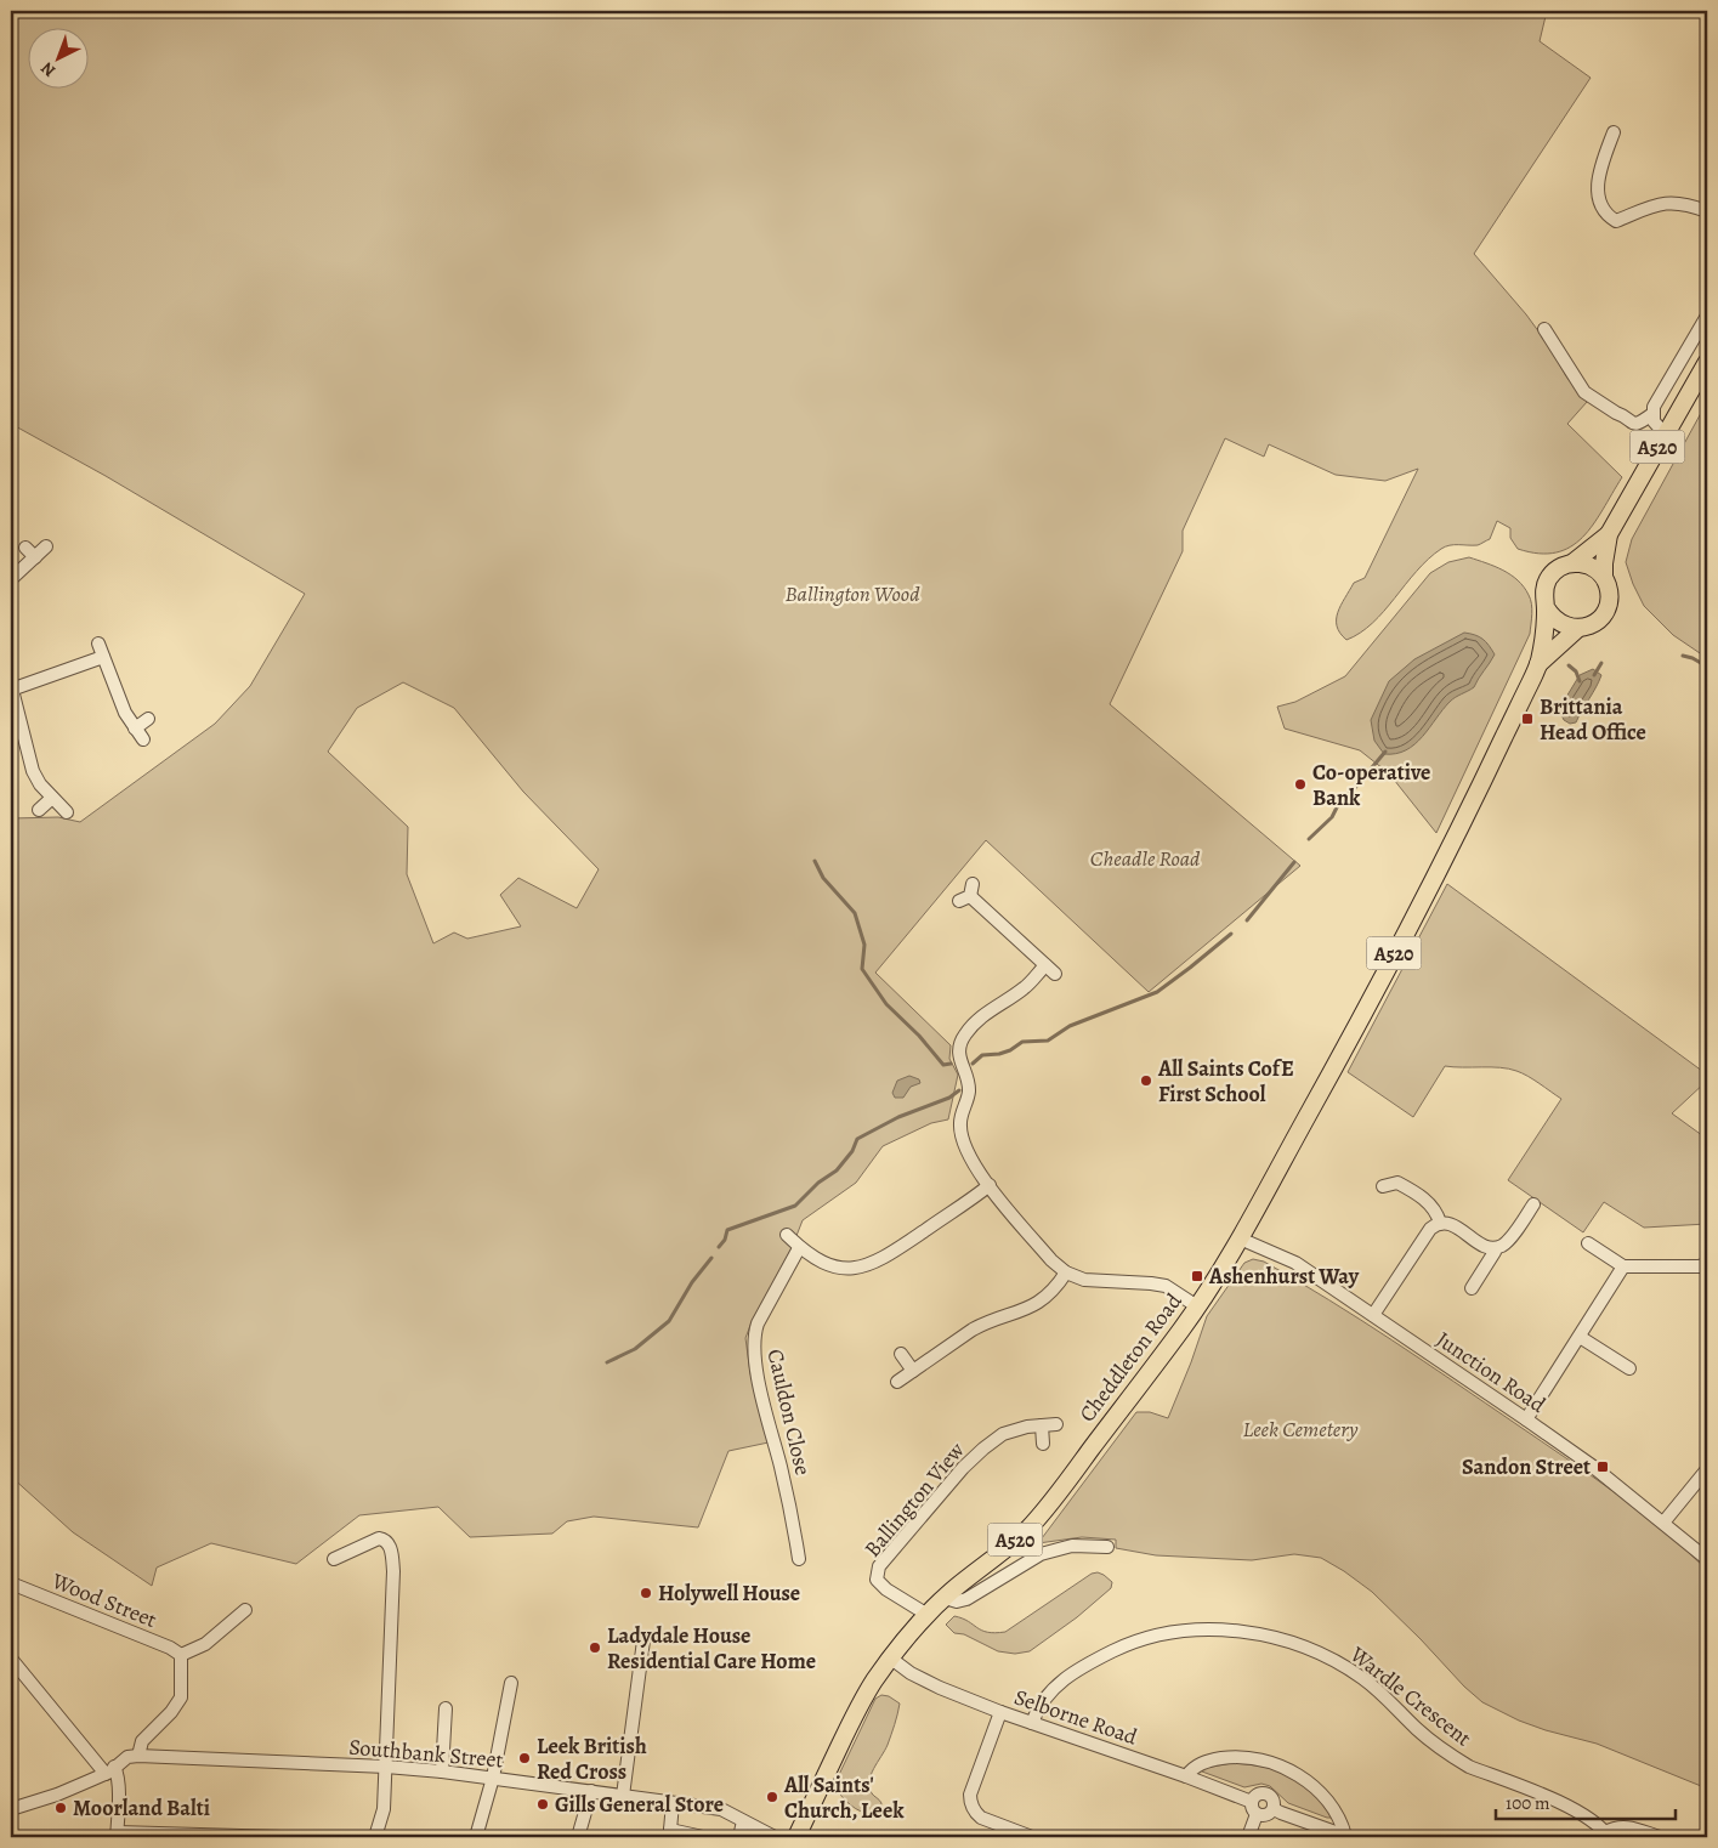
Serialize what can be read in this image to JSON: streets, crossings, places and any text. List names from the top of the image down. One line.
{"streets":{"highway":["A520","Cheddleton Road"],"street":["Junction Road","Cauldon Close","Ballington View","Wood Street","Wardle Crescent","Selborne Road","Southbank Street"]},"crossings":[["Cheddleton Road","Junction Road"],["Cheddleton Road","Ballington View"],["Cheddleton Road","Selborne Road"],["Wardle Crescent","Selborne Road"]],"parks":["Ballington Wood","Cheadle Road","Leek Cemetery"],"places":{"transit":["Brittania Head Office","Ashenhurst Way","Sandon Street"],"other":["Co-operative Bank","All Saints CofE First School","Holywell House","Ladydale House Residential Care Home","Leek British Red Cross","All Saints' Church, Leek","Gills General Store","Moorland Balti"]},"scale_bar":"100 m","north":"bottom left"}
